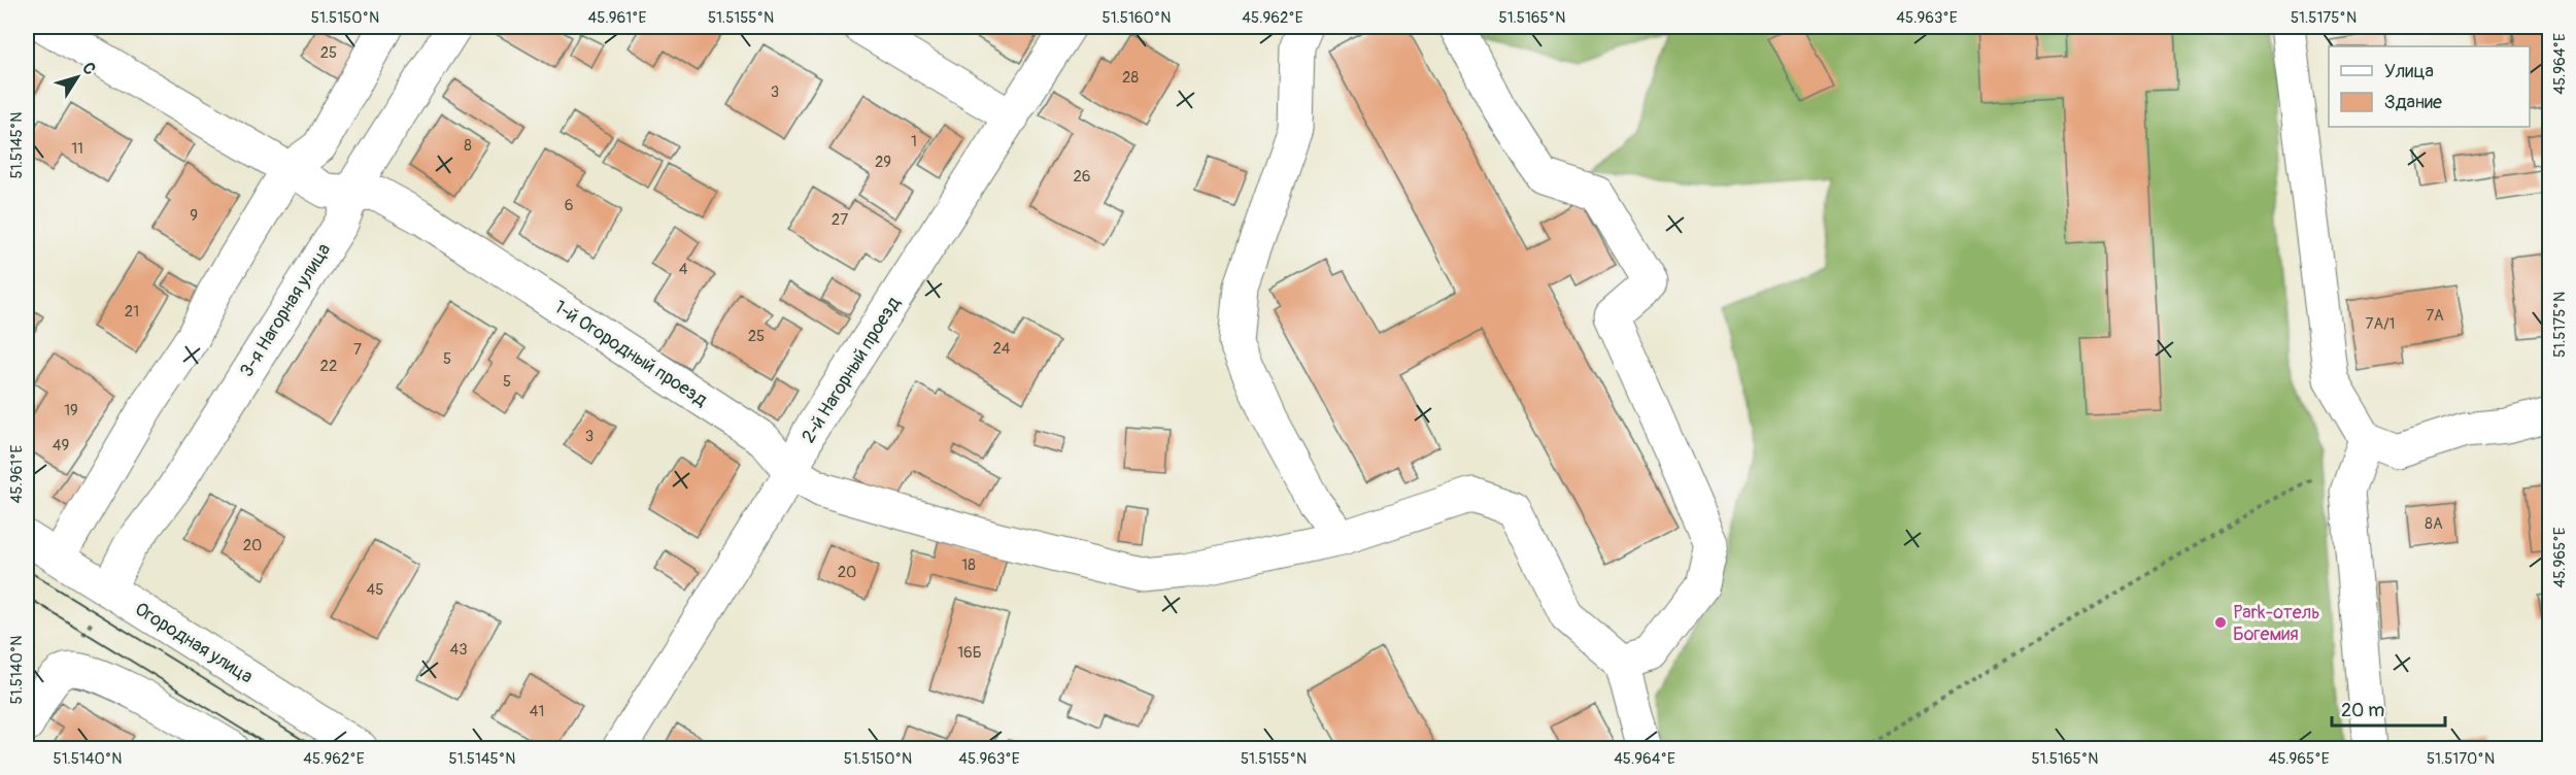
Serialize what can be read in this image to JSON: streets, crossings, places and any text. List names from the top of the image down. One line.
{"streets":{"street":["3-я Нагорная улица","1-й Огородный проезд","2-й Нагорный проезд","Огородная улица"]},"crossings":[["3-я Нагорная улица","1-й Огородный проезд"],["3-я Нагорная улица","Огородная улица"],["1-й Огородный проезд","2-й Нагорный проезд"]],"places":["Park-отель Богемия"],"house_numbers":["25","28","3","1","8","11","29","26","6","9","27","4","21","7А","7А/1","25","24","7","5","22","5","19","3","49","8А","20","18","20","45","43","16Б","41"],"legend":["Улица","Здание"],"scale_bar":"20 m","north":"top right","coordinates":["51.5150°N","45.961°E","51.5155°N","51.5160°N","45.962°E","51.5165°N","45.963°E","51.5175°N","45.964°E","51.5145°N","45.965°E","51.5140°N","51.5170°N"]}
